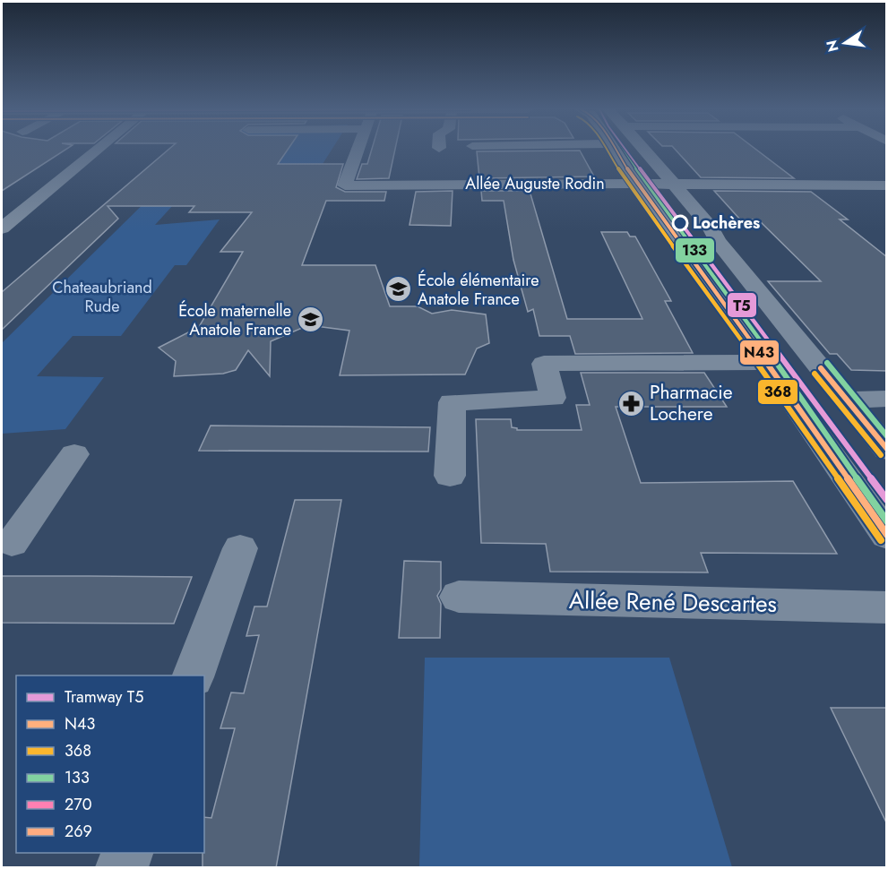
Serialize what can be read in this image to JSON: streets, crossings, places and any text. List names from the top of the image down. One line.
{"streets":{"street":["Allée Auguste Rodin","Allée René Descartes"]},"parks":["Chateaubriand Rude"],"places":{"other":["Lochères"],"school or university":["École élémentaire Anatole France","École maternelle Anatole France"],"pharmacy":["Pharmacie Lochere"]},"lines":["tram line T5","transit line N43","transit line 368","transit line 133"],"legend":["Tramway T5","N43","368","133","270","269"],"north":"left"}
